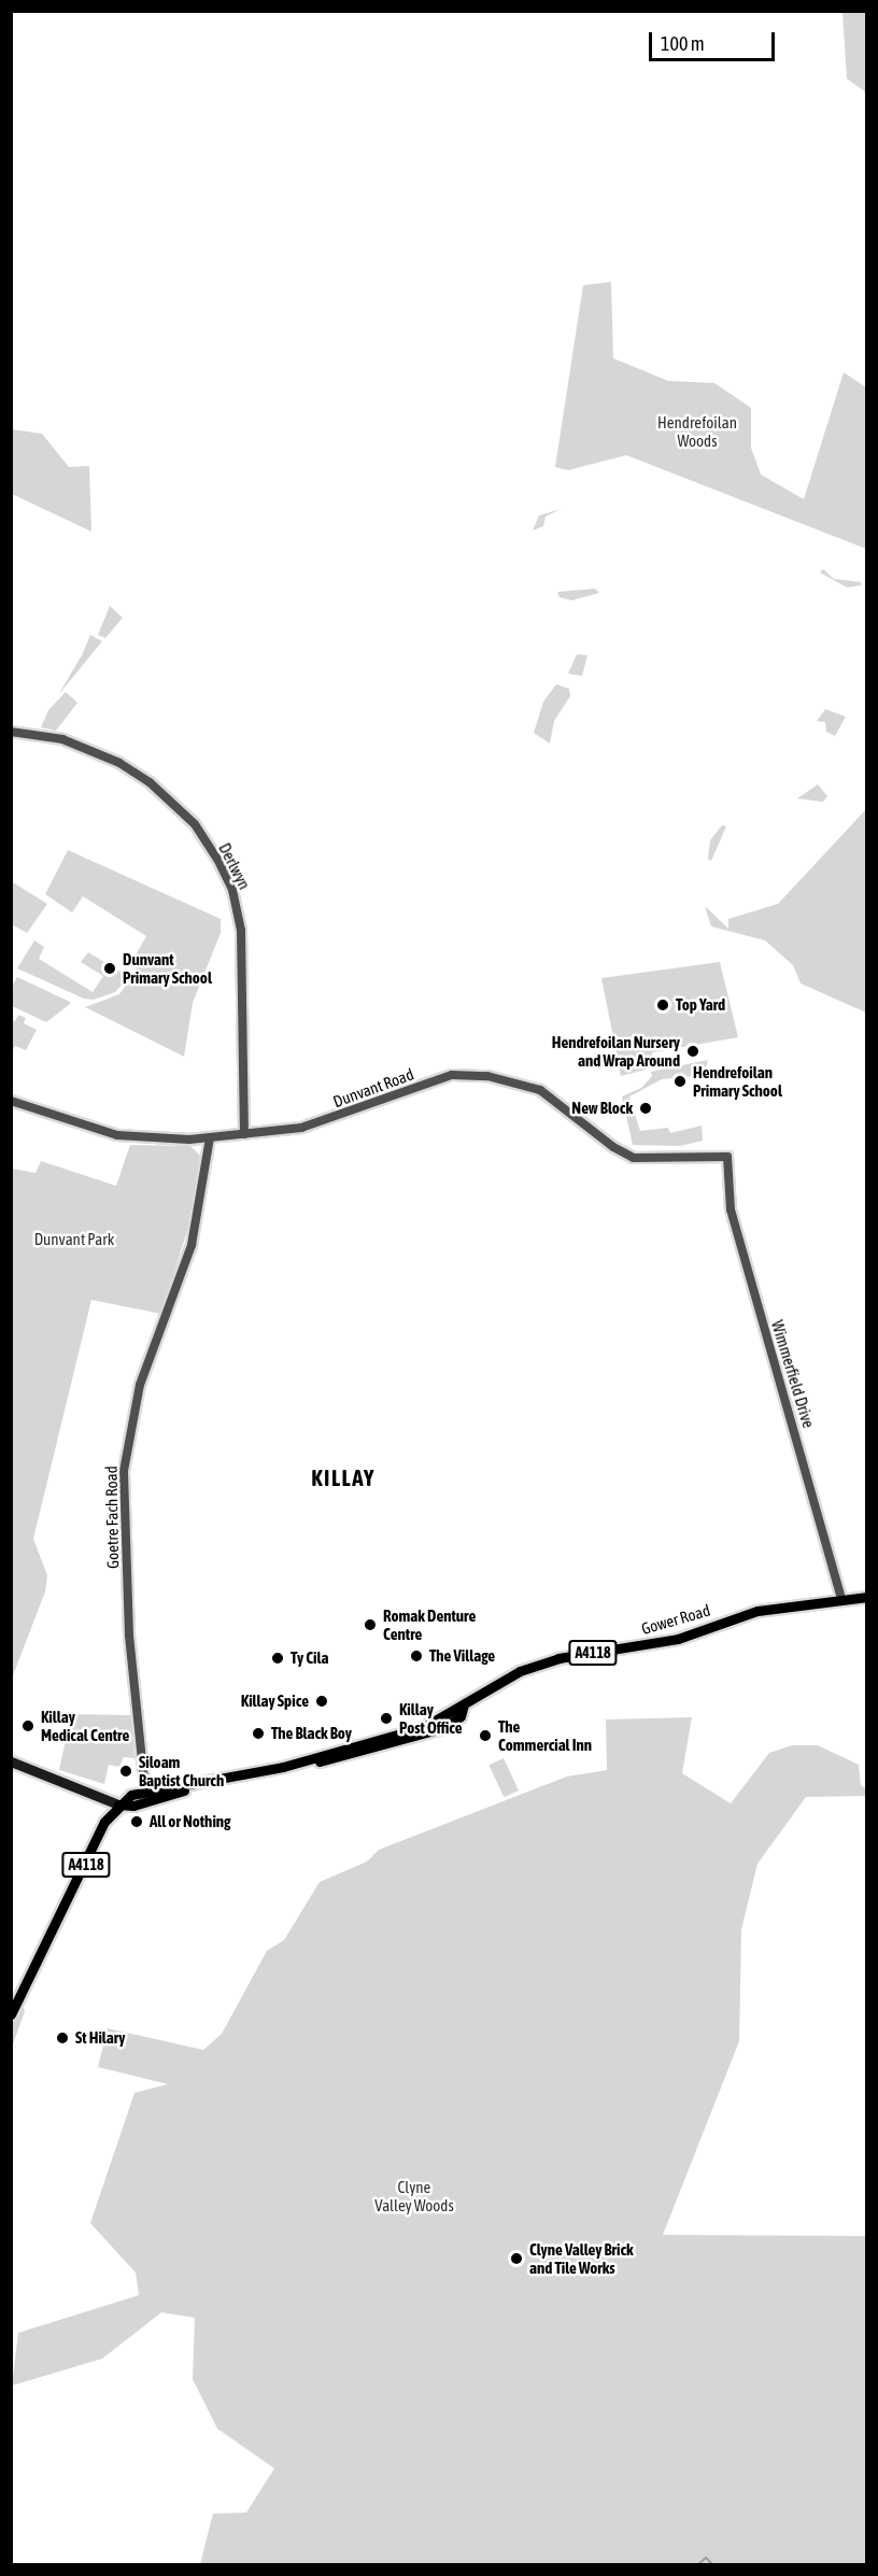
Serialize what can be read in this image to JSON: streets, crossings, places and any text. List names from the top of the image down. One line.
{"streets":{"main road":["Gower Road","A4118"],"street":["Derlwyn","Dunvant Road","Wimmerfield Drive","Goetre Fach Road"]},"crossings":[["Derlwyn","Dunvant Road"],["Dunvant Road","Wimmerfield Drive"],["Dunvant Road","Goetre Fach Road"],["Wimmerfield Drive","Gower Road"],["Goetre Fach Road","Gower Road"]],"districts":["KILLAY"],"parks":["Hendrefoilan Woods","Dunvant Park","Clyne Valley Woods"],"places":["Dunvant Primary School","Top Yard","Hendrefoilan Nursery and Wrap Around","Hendrefoilan Primary School","New Block","Romak Denture Centre","The Village","Ty Cila","Killay Spice","Killay Post Office","Killay Medical Centre","The Black Boy","The Commercial Inn","Siloam Baptist Church","All or Nothing","St Hilary","Clyne Valley Brick and Tile Works"],"scale_bar":"100 m"}
